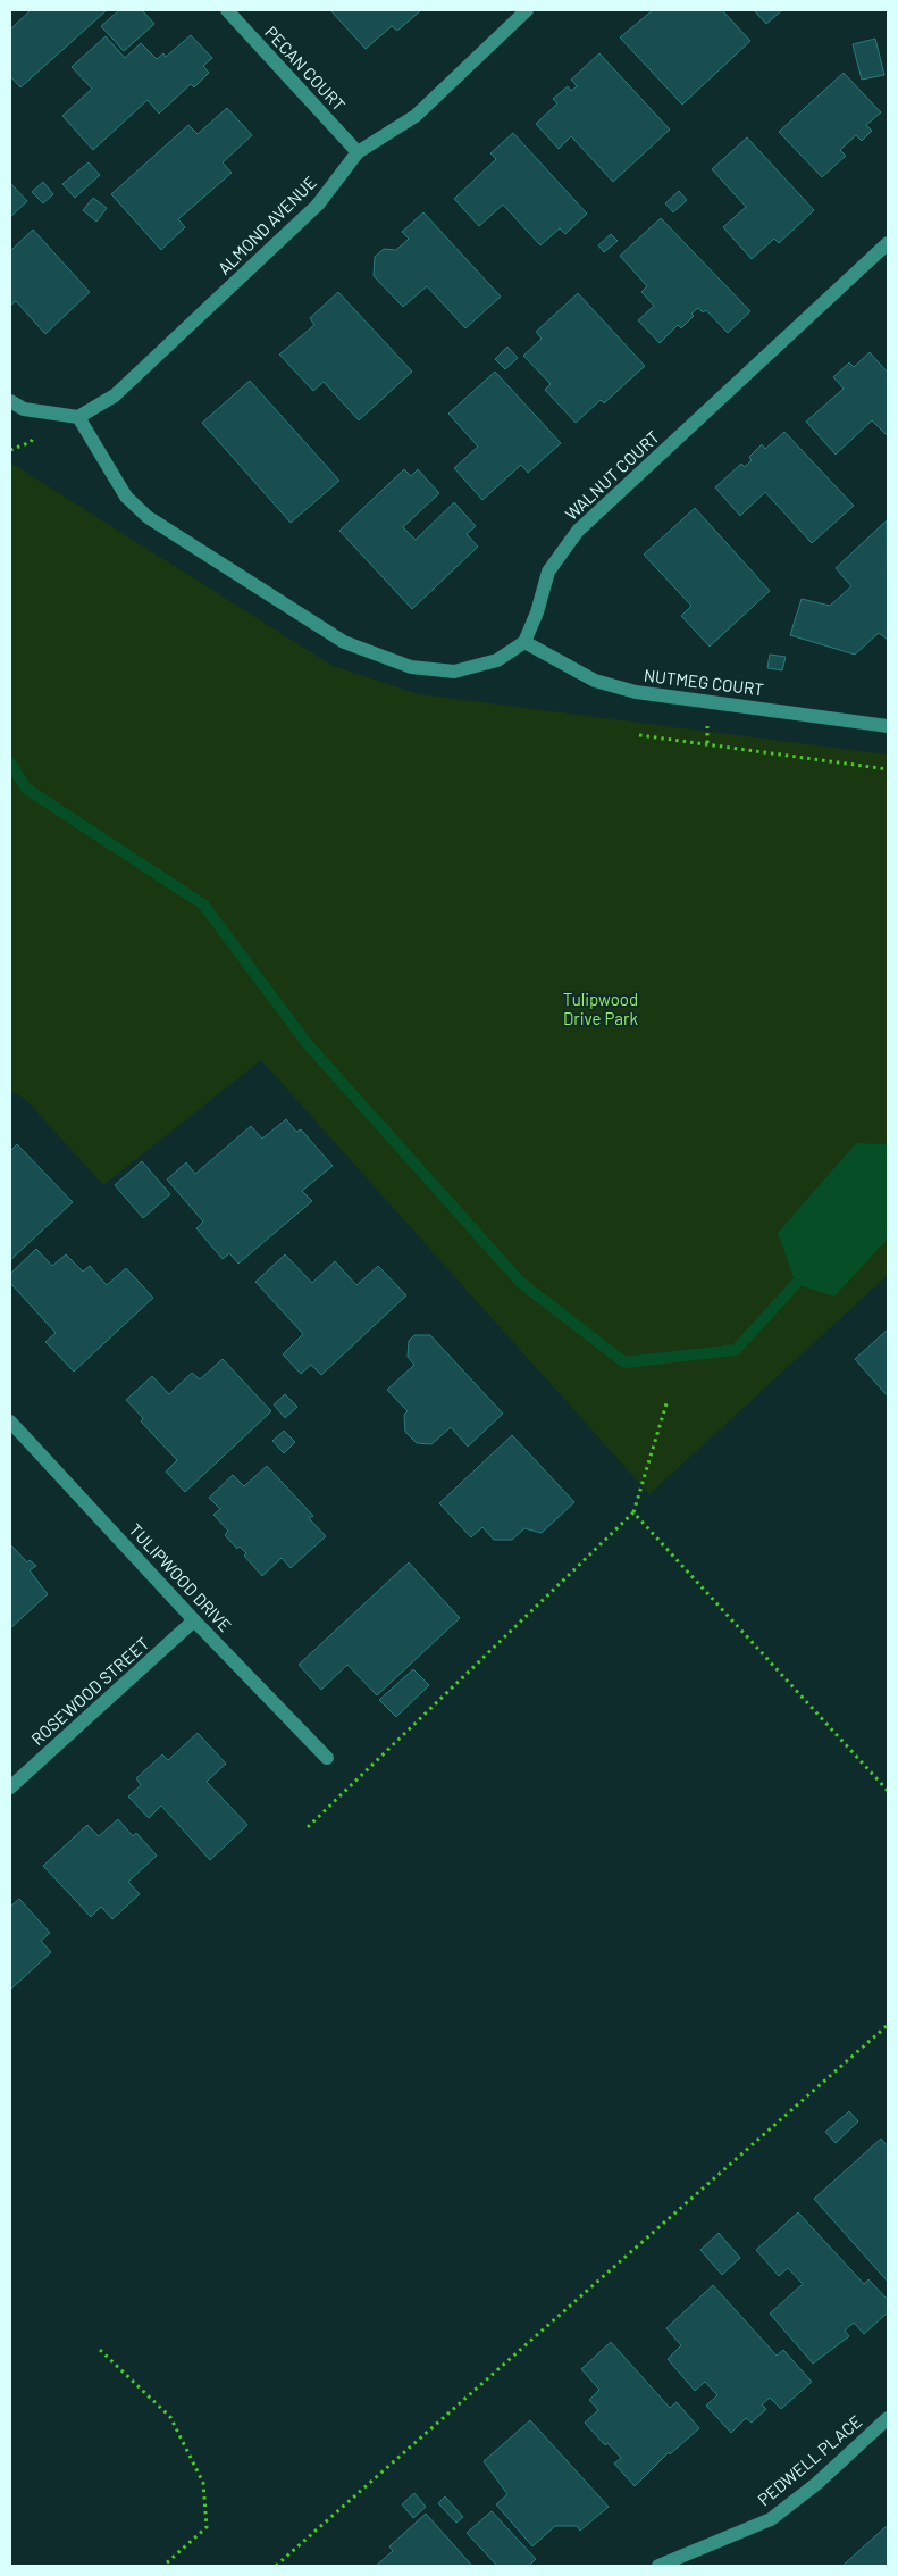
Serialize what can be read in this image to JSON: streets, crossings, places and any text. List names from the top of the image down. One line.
{"streets":{"street":["PECAN COURT","ALMOND AVENUE","WALNUT COURT","NUTMEG COURT","TULIPWOOD DRIVE","ROSEWOOD STREET","PEDWELL PLACE"]},"crossings":[["PECAN COURT","ALMOND AVENUE"],["WALNUT COURT","NUTMEG COURT"],["TULIPWOOD DRIVE","ROSEWOOD STREET"]],"parks":["Tulipwood Drive Park"]}
